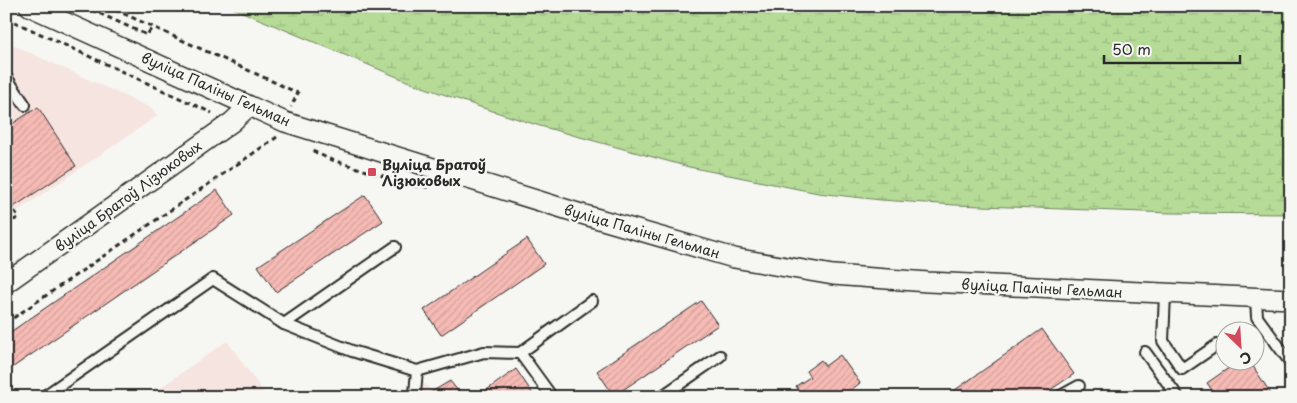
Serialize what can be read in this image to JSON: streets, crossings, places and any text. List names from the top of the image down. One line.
{"streets":{"street":["вуліца Паліны Гельман","вуліца Братоў Лізюковых"]},"crossings":[["вуліца Паліны Гельман","вуліца Братоў Лізюковых"]],"places":{"transit":["Вуліца Братоў Лізюковых"]},"scale_bar":"50 m","north":"bottom right"}
